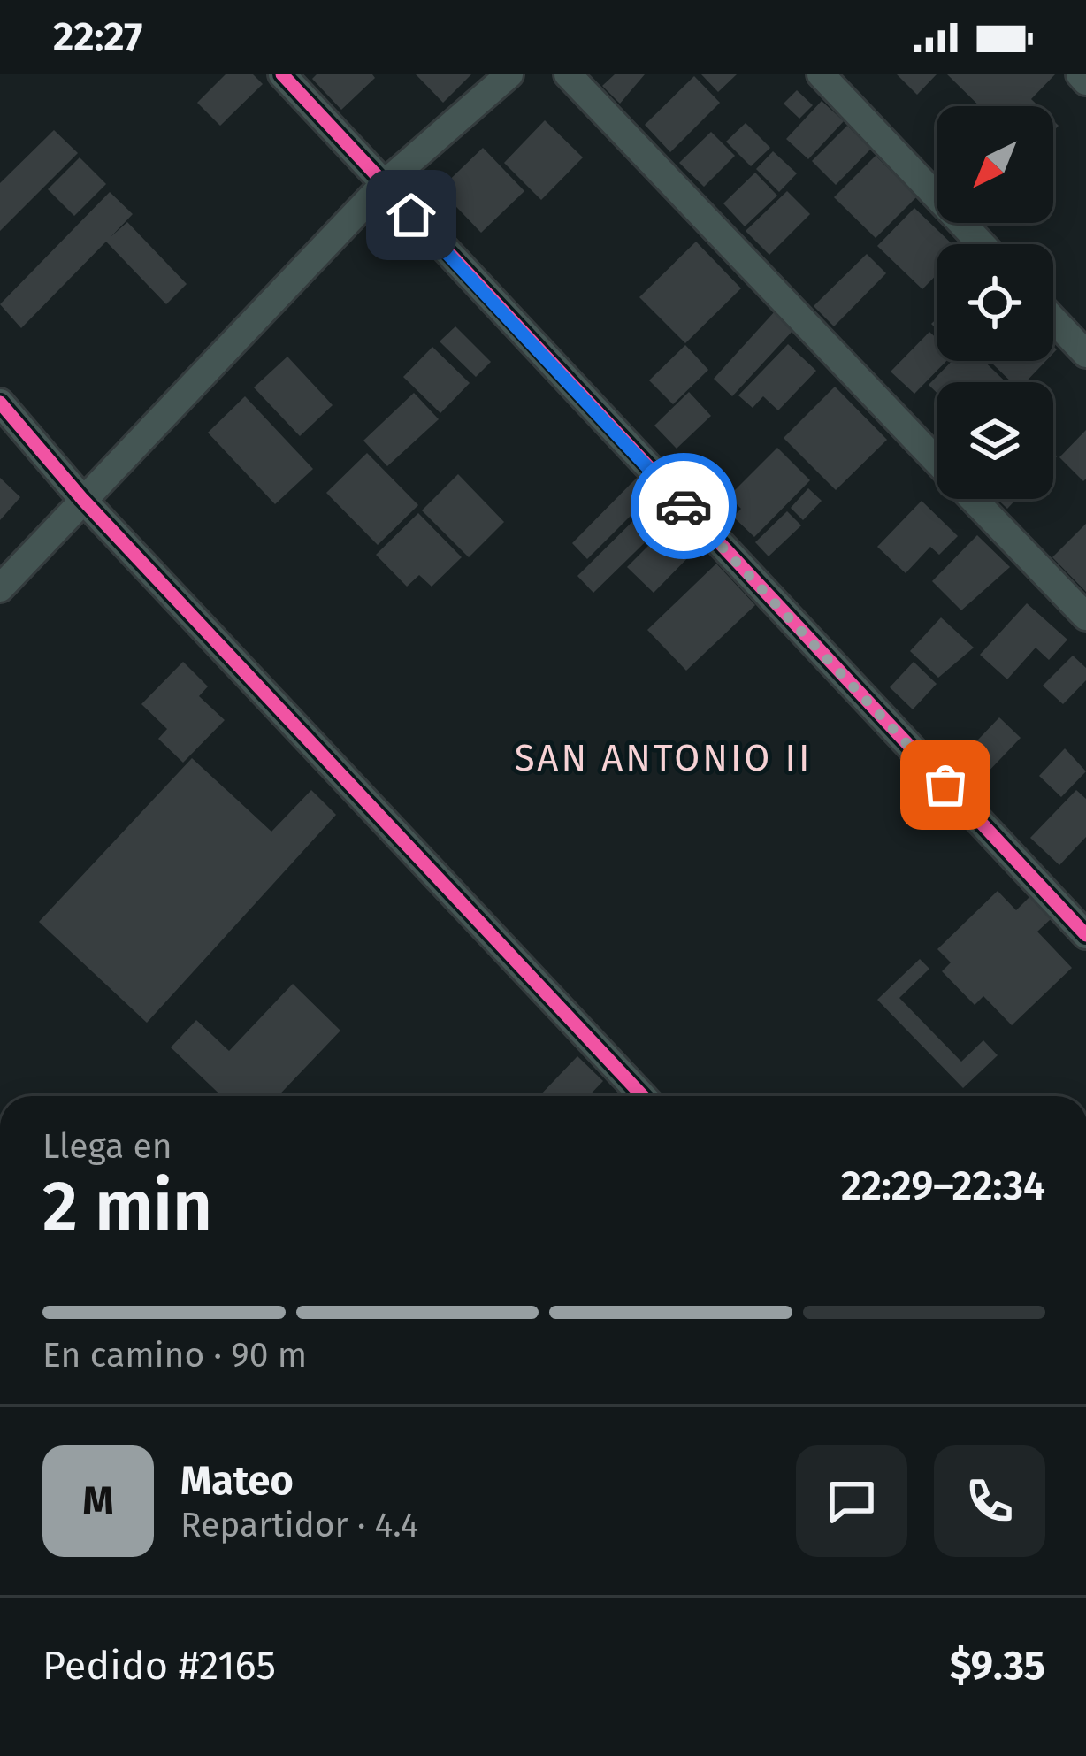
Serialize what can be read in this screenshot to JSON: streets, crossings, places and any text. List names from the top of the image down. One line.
{"districts":["SAN ANTONIO II"],"north":"bottom left","page":{"status":"22:27","heading":["2 min","Llega en","22:29–22:34"],"panel":["Mateo","Repartidor · 4.4","Pedido #2165","$9.35"],"bar":"En camino · 90 m","round":"M"}}
